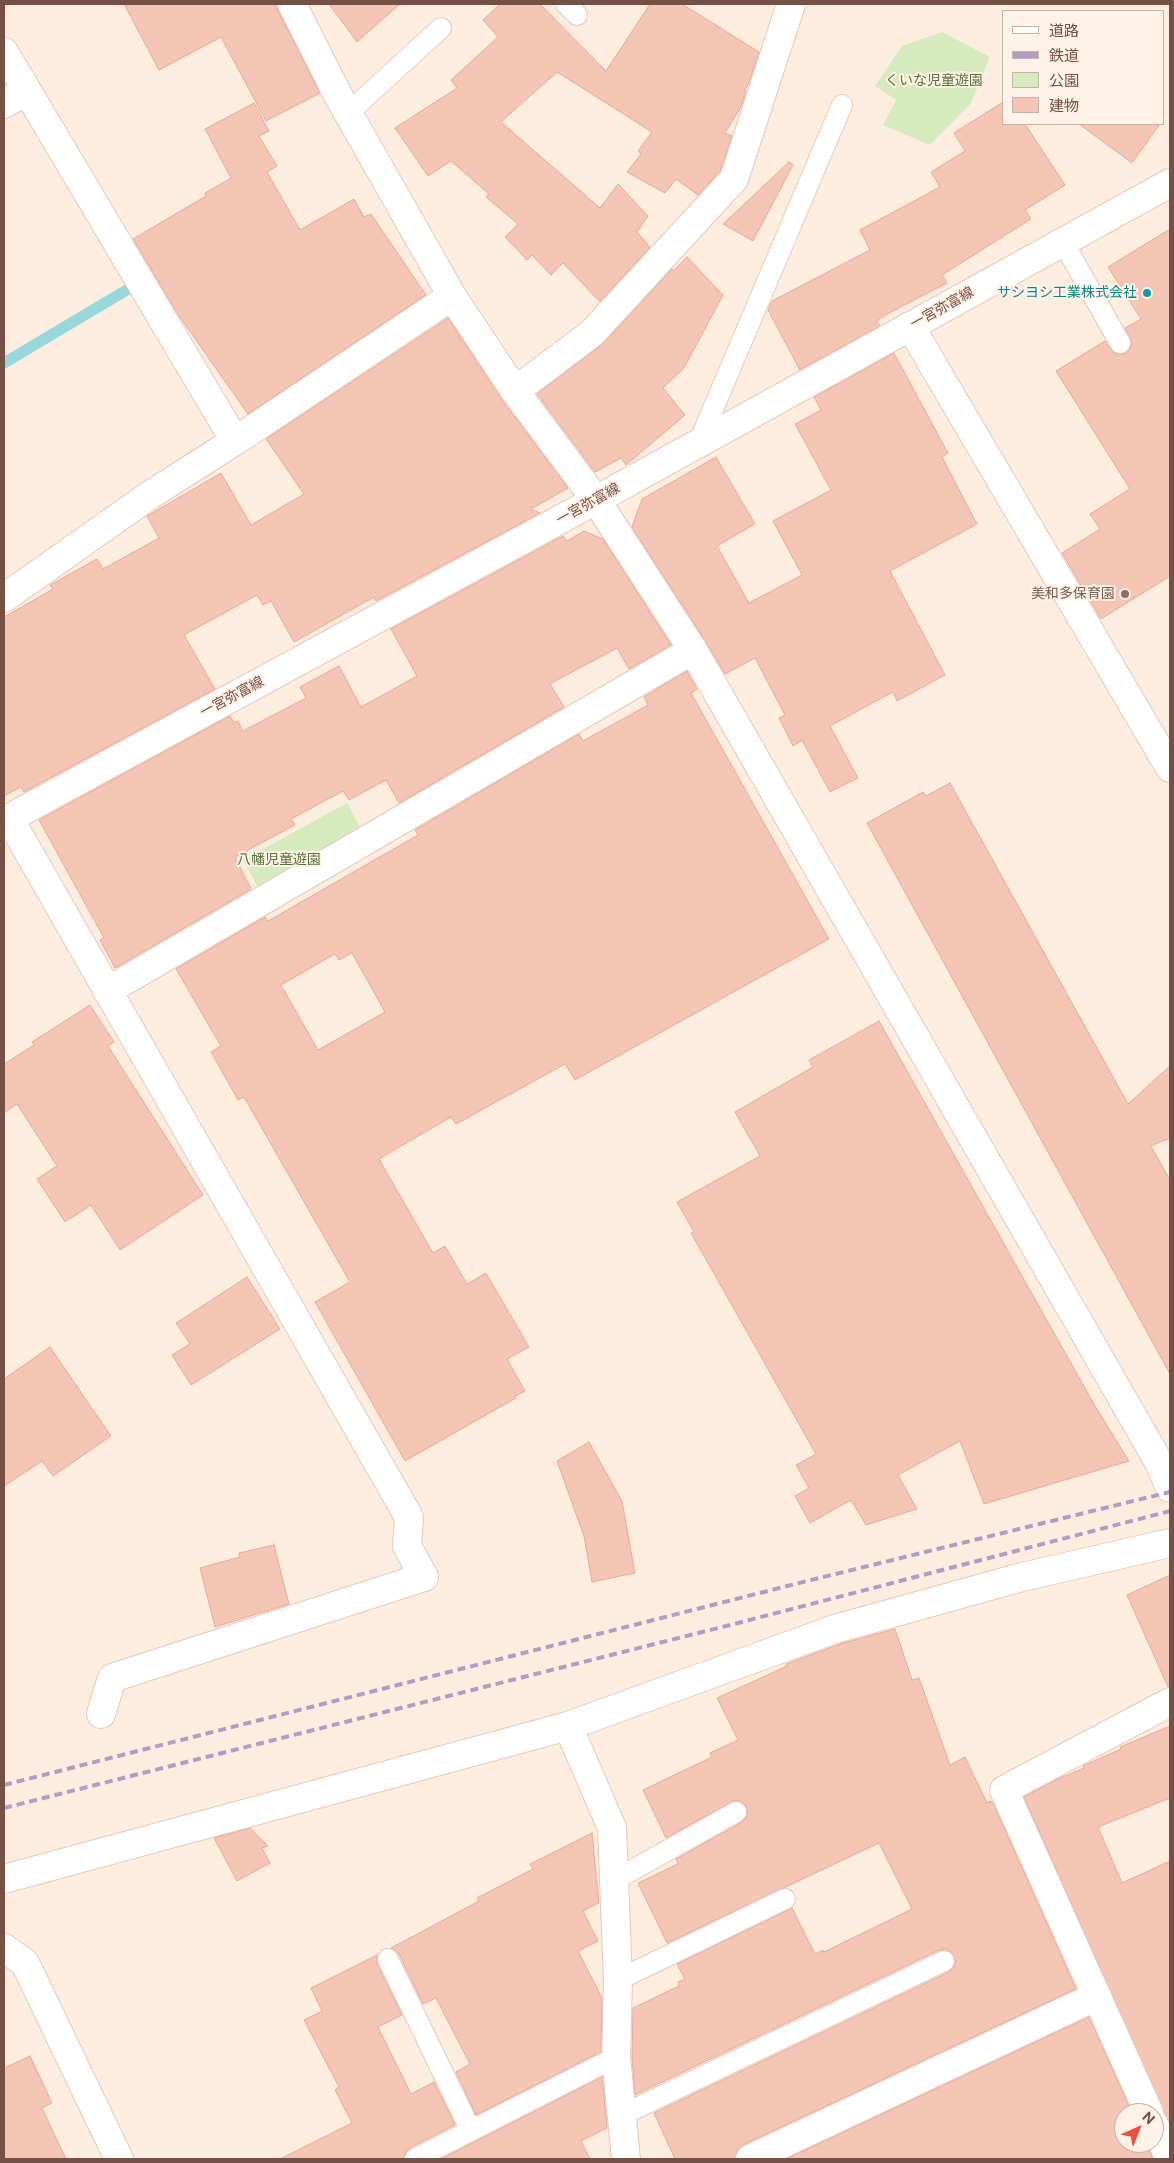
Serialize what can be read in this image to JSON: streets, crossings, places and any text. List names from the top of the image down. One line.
{"streets":{"street":["一宮弥富線"]},"parks":["くいな児童遊園","八幡児童遊園"],"places":["サシヨシ工業株式会社","美和多保育園"],"legend":["道路","鉄道","公園","建物"],"north":"top right"}
